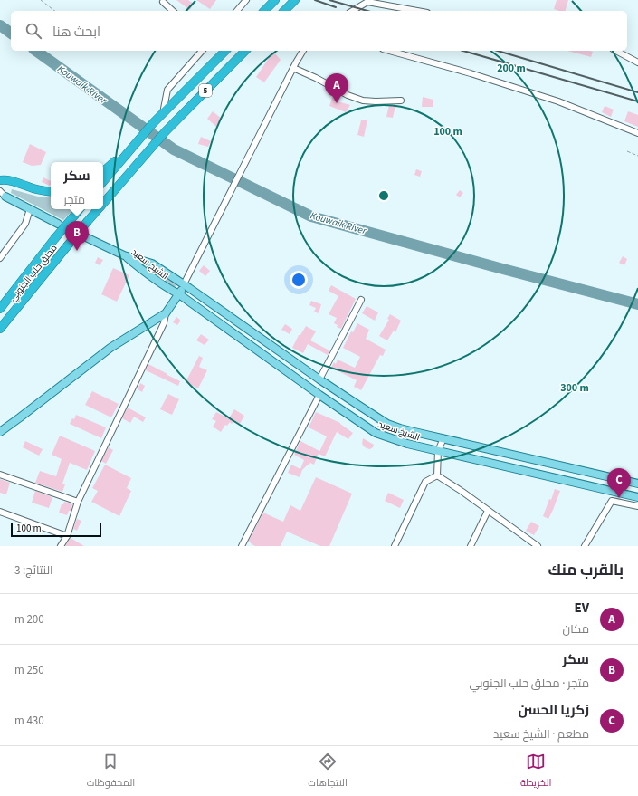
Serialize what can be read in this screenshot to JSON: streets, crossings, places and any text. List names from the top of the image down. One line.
{"streets":{"highway":["5","محلق حلب الجنوبي"],"main road":["الشيخ سعيد"]},"water":["Kouwaik River"],"scale_bar":"100 m","page":{"search":"ابحث هنا","pins":["A","B","C"],"popup":["سكر","متجر"],"scale":"100 m","heading":["بالقرب منك","النتائج: 3"],"list":[{"mark":"A","name":"EV","note":"مكان","value":"200 m"},{"mark":"B","name":"سكر","note":"متجر · محلق حلب الجنوبي","value":"250 m"},{"mark":"C","name":"زكريا الحسن","note":"مطعم · الشيخ سعيد","value":"430 m"}],"nav":["الخريطة","الاتجاهات","المحفوظات"]},"rings":["200 m","100 m","300 m"]}
